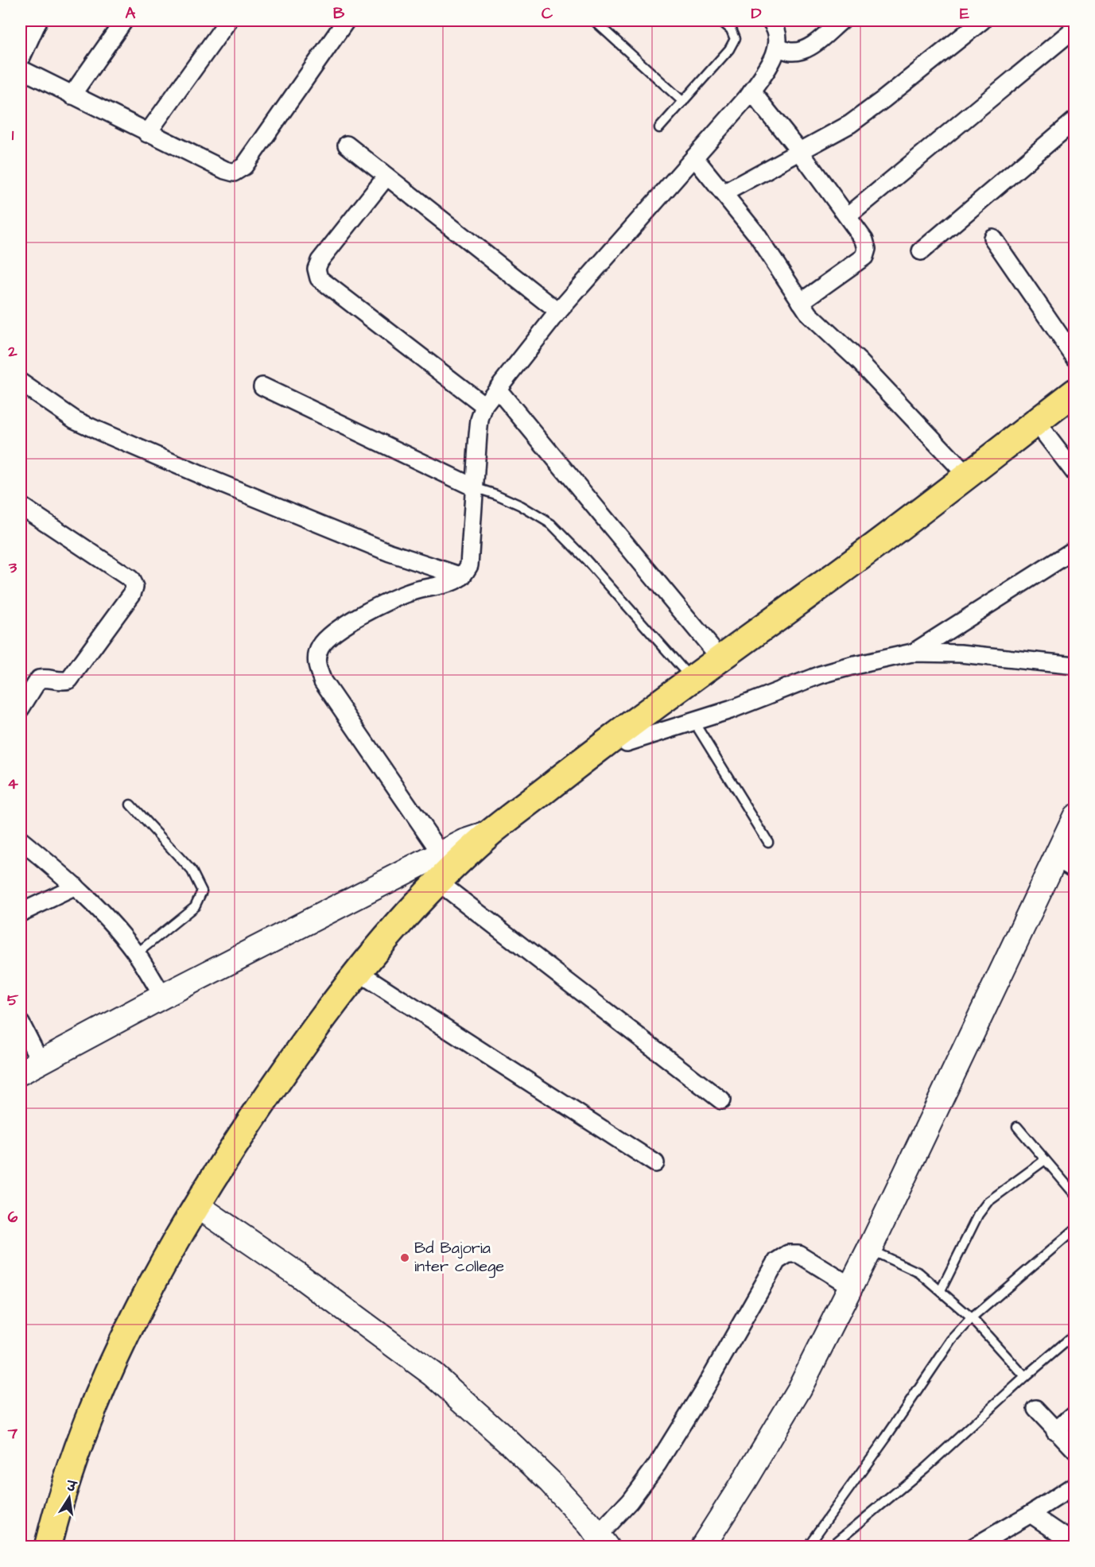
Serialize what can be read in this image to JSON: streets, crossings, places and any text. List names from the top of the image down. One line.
{"places":["Bd Bajoria inter college"],"north":"top","grid":{"columns":["A","B","C","D","E"],"rows":["1","2","3","4","5","6","7"]}}
